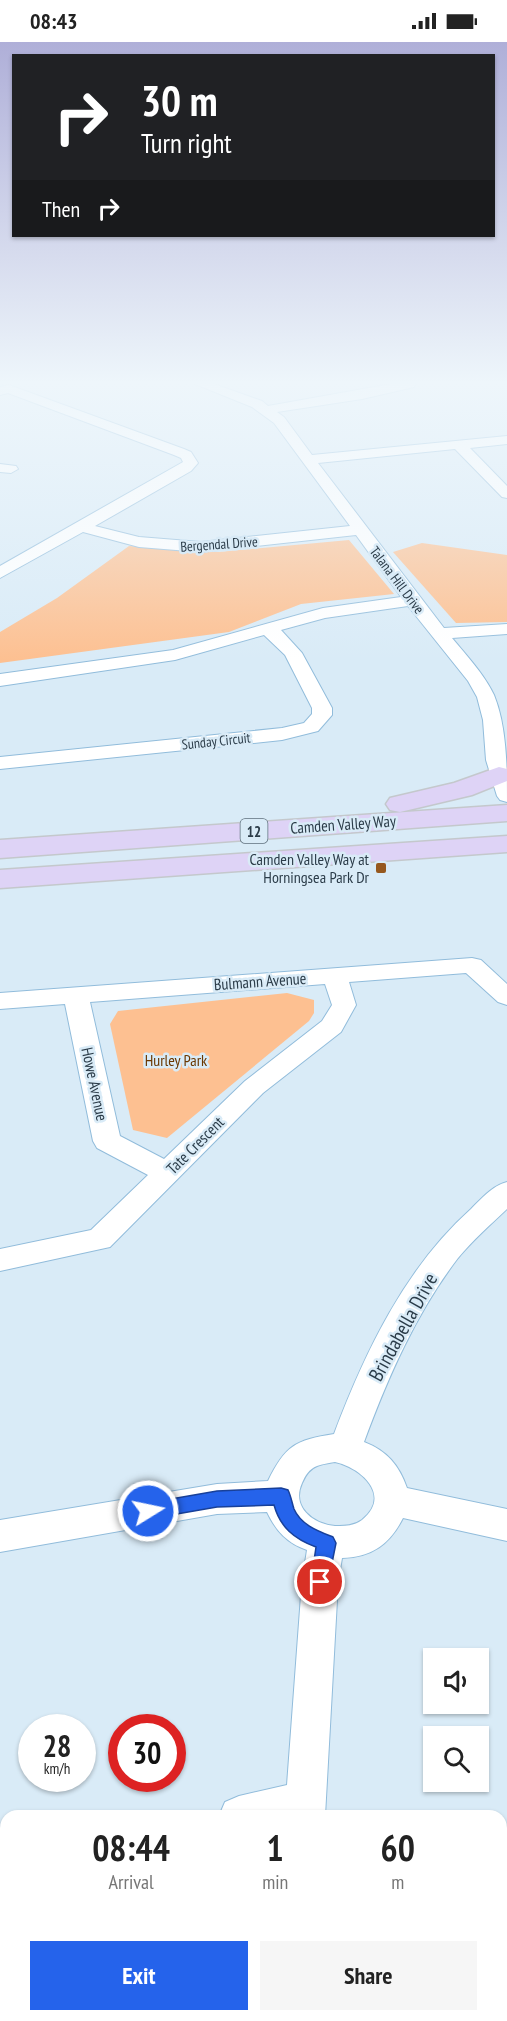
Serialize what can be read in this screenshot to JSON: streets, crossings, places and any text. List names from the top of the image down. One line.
{"streets":{"main road":["Camden Valley Way","12"],"street":["Bergendal Drive","Talana Hill Drive","Sunday Circuit","Bulmann Avenue","Howe Avenue","Tate Crescent","Brindabella Drive"]},"crossings":[["Bergendal Drive","Talana Hill Drive"],["Bulmann Avenue","Howe Avenue"],["Bulmann Avenue","Tate Crescent"],["Howe Avenue","Tate Crescent"]],"parks":["Hurley Park"],"places":{"transit":["Camden Valley Way at Horningsea Park Dr"]},"page":{"status":"08:43","turn":["30 m","Turn right"],"then":"Then","speed":"28 km/h","limit":"30","eta":["08:44","Arrival","1","min","60","m"],"buttons":["Exit","Share"]}}
